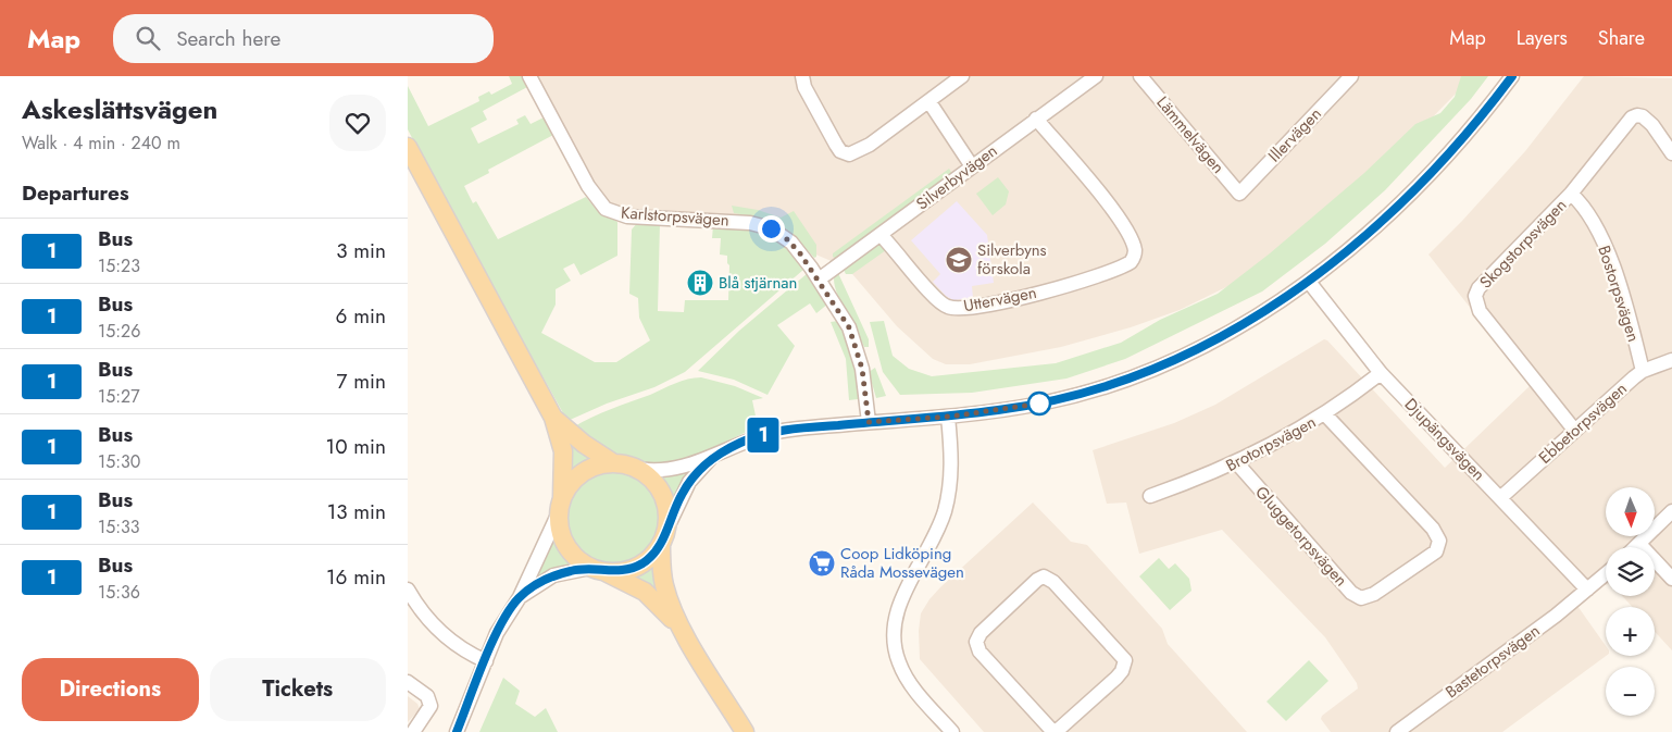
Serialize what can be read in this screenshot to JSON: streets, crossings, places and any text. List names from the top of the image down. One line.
{"streets":{"street":["Lämmelvägen","Illervägen","Silverbyvägen","Karlstorpsvägen","Skogstorpsvägen","Bostorpsvägen","Uttervägen","Ebbetorpsvägen","Djupängsvägen","Brotorpsvägen","Gluggetorpsvägen","Bastetorpsvägen"]},"crossings":[["Lämmelvägen","Illervägen"],["Silverbyvägen","Karlstorpsvägen"],["Silverbyvägen","Uttervägen"],["Skogstorpsvägen","Bostorpsvägen"],["Skogstorpsvägen","Ebbetorpsvägen"],["Bostorpsvägen","Ebbetorpsvägen"],["Ebbetorpsvägen","Djupängsvägen"],["Djupängsvägen","Brotorpsvägen"],["Djupängsvägen","Bastetorpsvägen"],["Brotorpsvägen","Gluggetorpsvägen"]],"places":{"school or university":["Silverbyns förskola"],"building":["Blå stjärnan"],"supermarket":["Coop Lidköping Råda Mossevägen"]},"lines":["bus line 1"],"north":"bottom","page":{"header":"Map","search":"Search here","nav":["Map","Layers","Share"],"heading":[["Askeslättsvägen","Walk · 4 min · 240 m"],"Departures"],"on_map":"1","list":[{"mark":"1","name":"Bus","note":"15:23","value":"3 min"},{"mark":"1","name":"Bus","note":"15:26","value":"6 min"},{"mark":"1","name":"Bus","note":"15:27","value":"7 min"},{"mark":"1","name":"Bus","note":"15:30","value":"10 min"},{"mark":"1","name":"Bus","note":"15:33","value":"13 min"},{"mark":"1","name":"Bus","note":"15:36","value":"16 min"}],"map_buttons":["+","−"],"buttons":["Directions","Tickets"]}}
